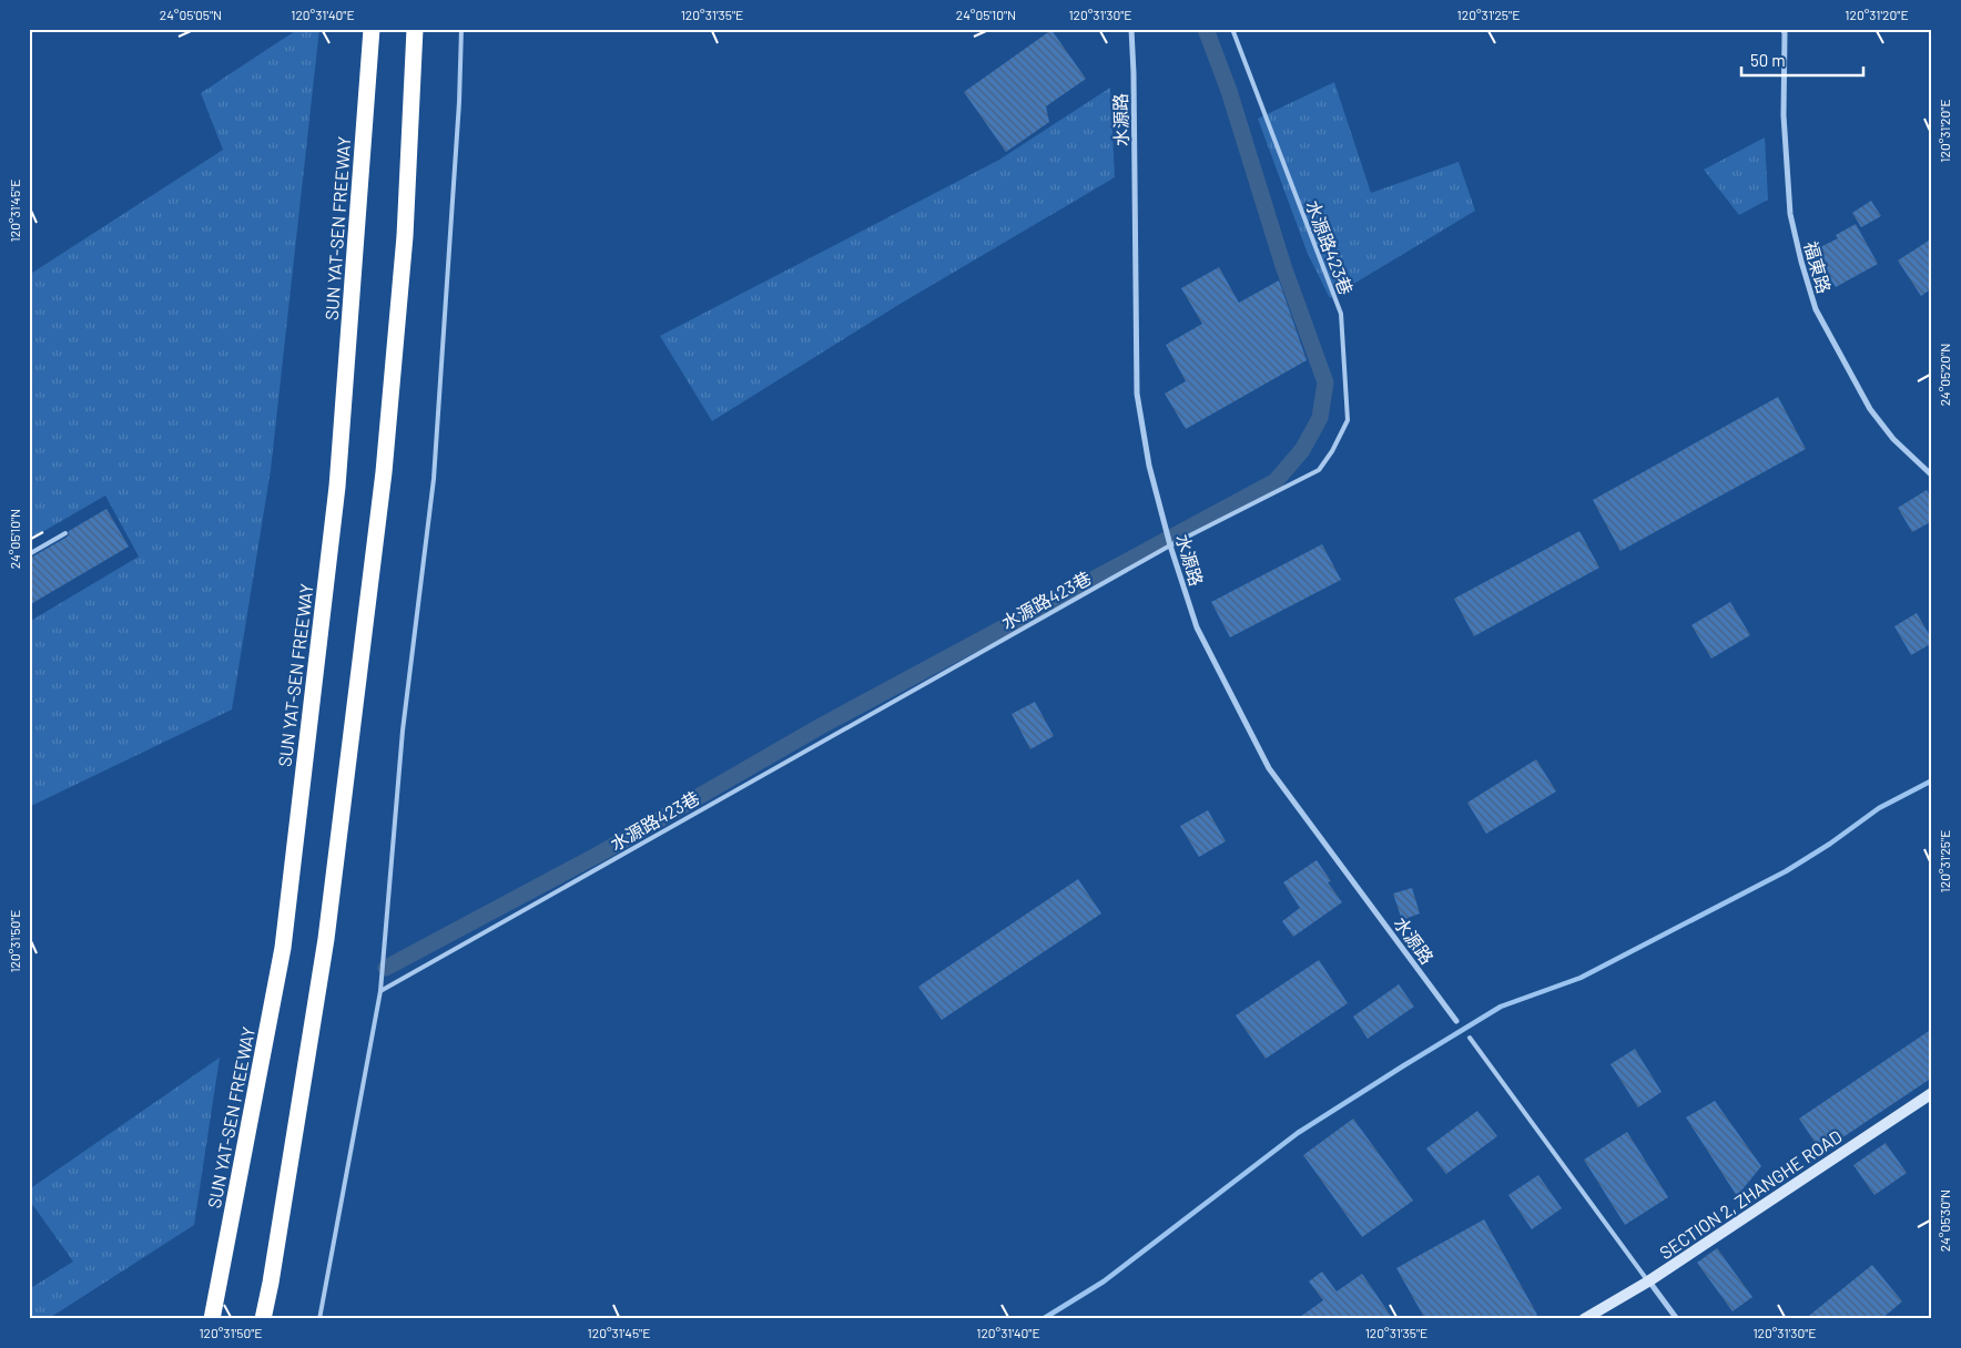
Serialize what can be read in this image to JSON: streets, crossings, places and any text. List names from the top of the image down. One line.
{"streets":{"highway":["SUN YAT-SEN FREEWAY"],"street":["水源路","福東路","SECTION 2, ZHANGHE ROAD"],"lane":["水源路423巷"]},"crossings":[["水源路","水源路423巷"]],"scale_bar":"50 m","coordinates":["24°05'05\"N","120°31'40\"E","120°31'35\"E","24°05'10\"N","120°31'30\"E","120°31'25\"E","120°31'20\"E","120°31'45\"E","24°05'20\"N","120°31'50\"E","24°05'30\"N"]}
